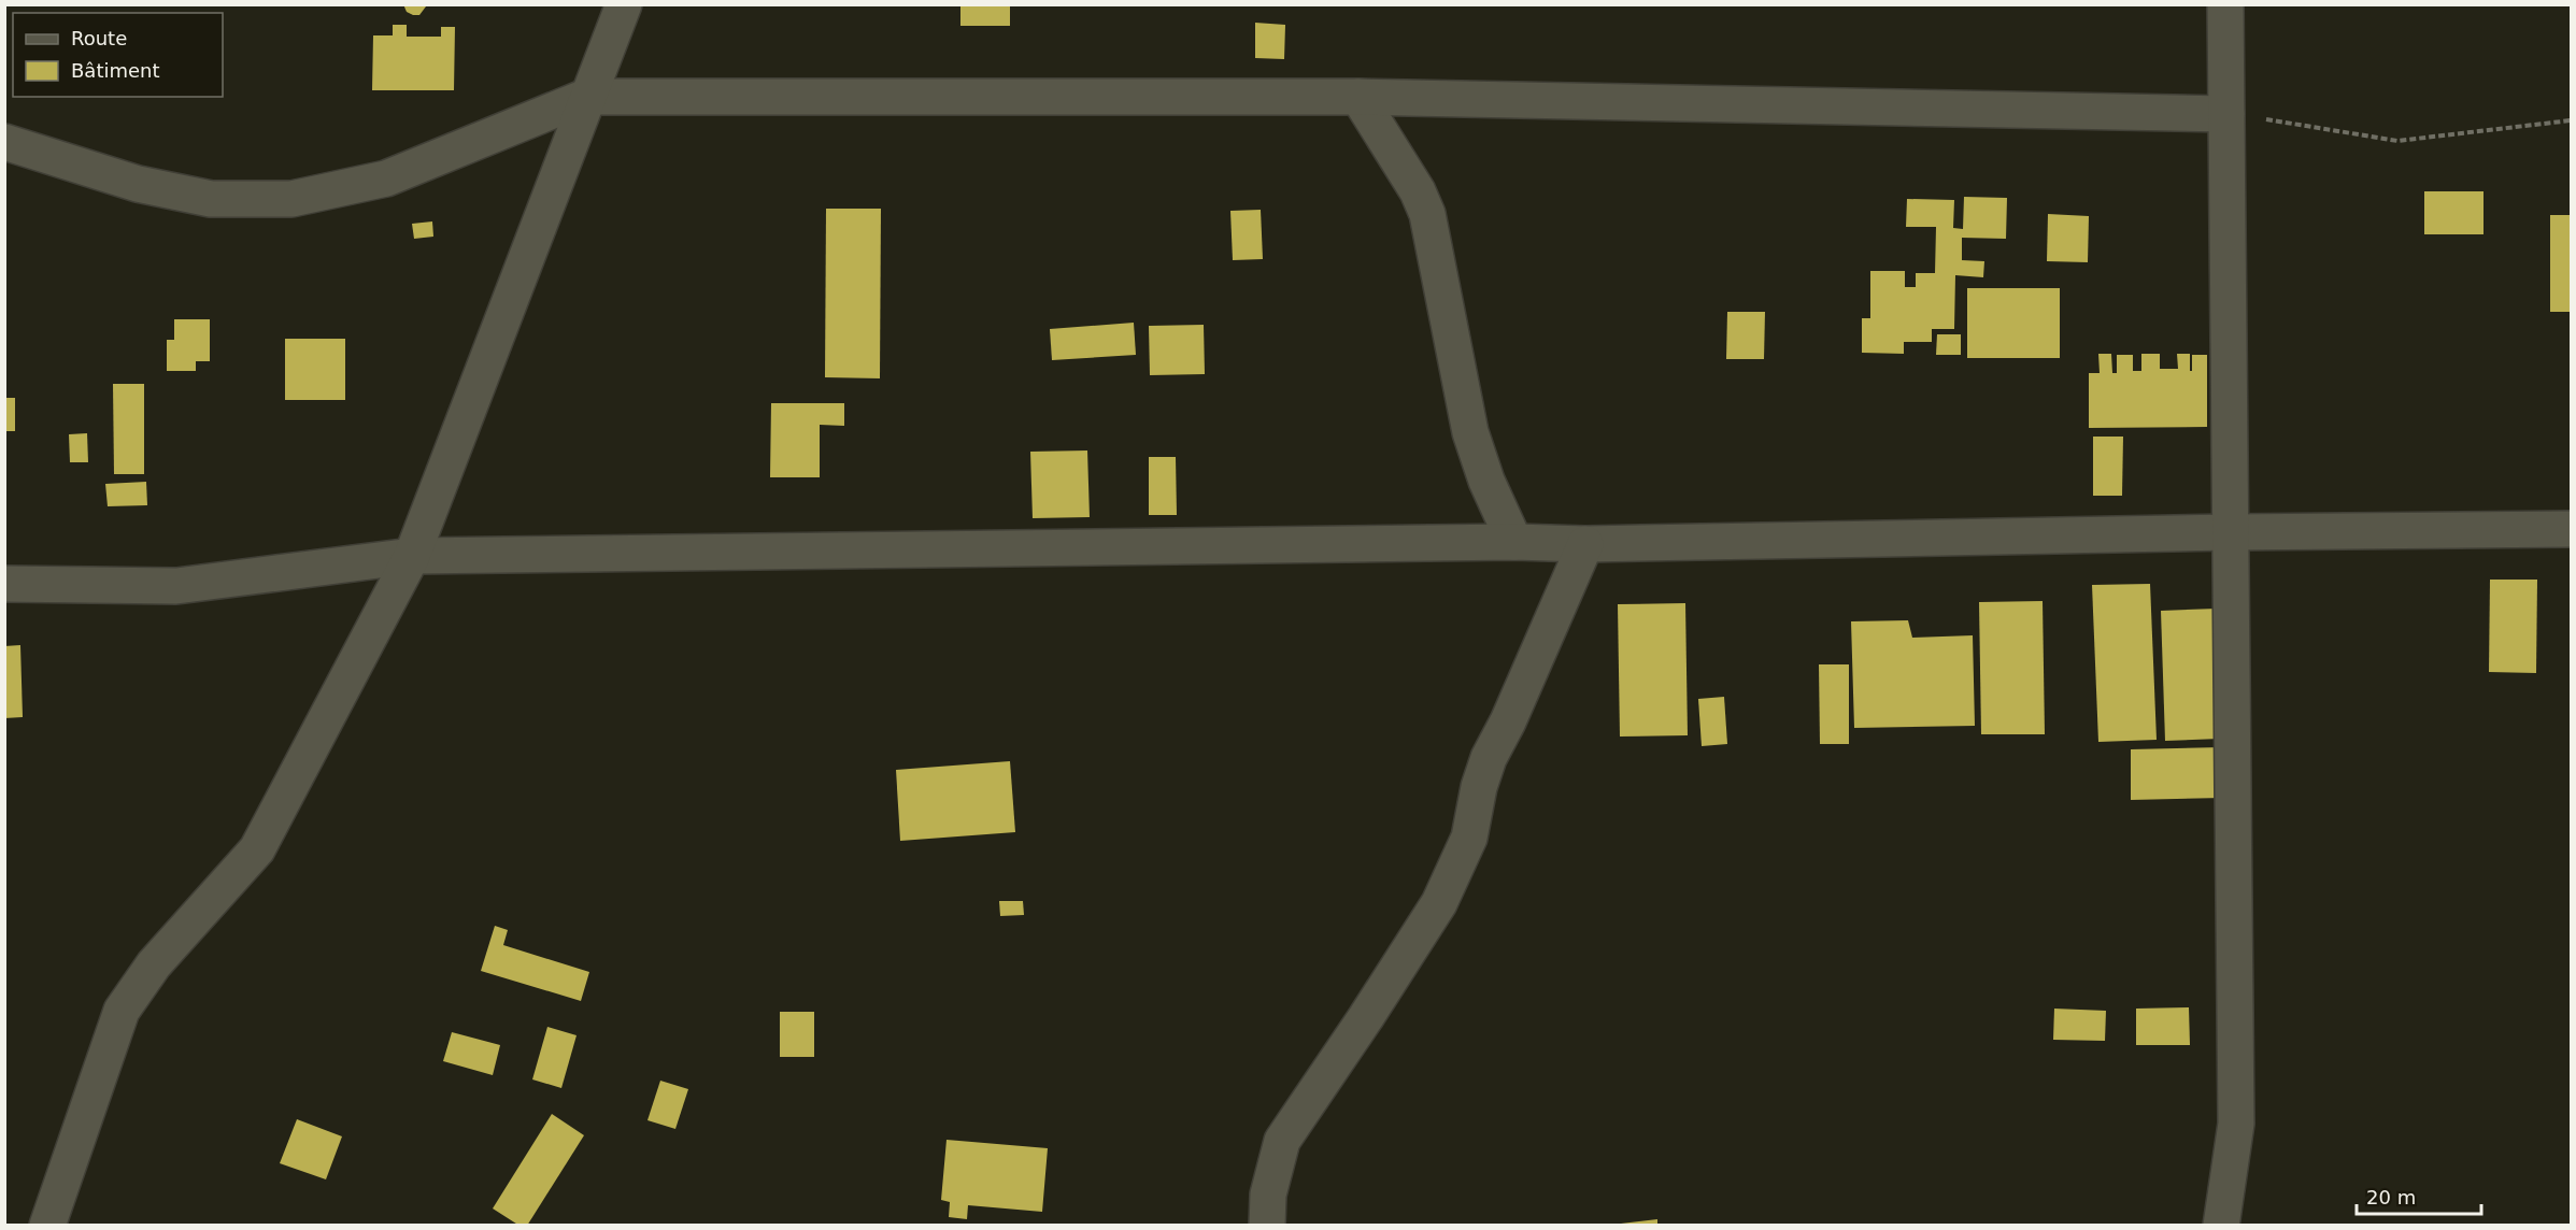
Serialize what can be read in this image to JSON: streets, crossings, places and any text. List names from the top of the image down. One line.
{"legend":["Route","Bâtiment"],"scale_bar":"20 m"}
